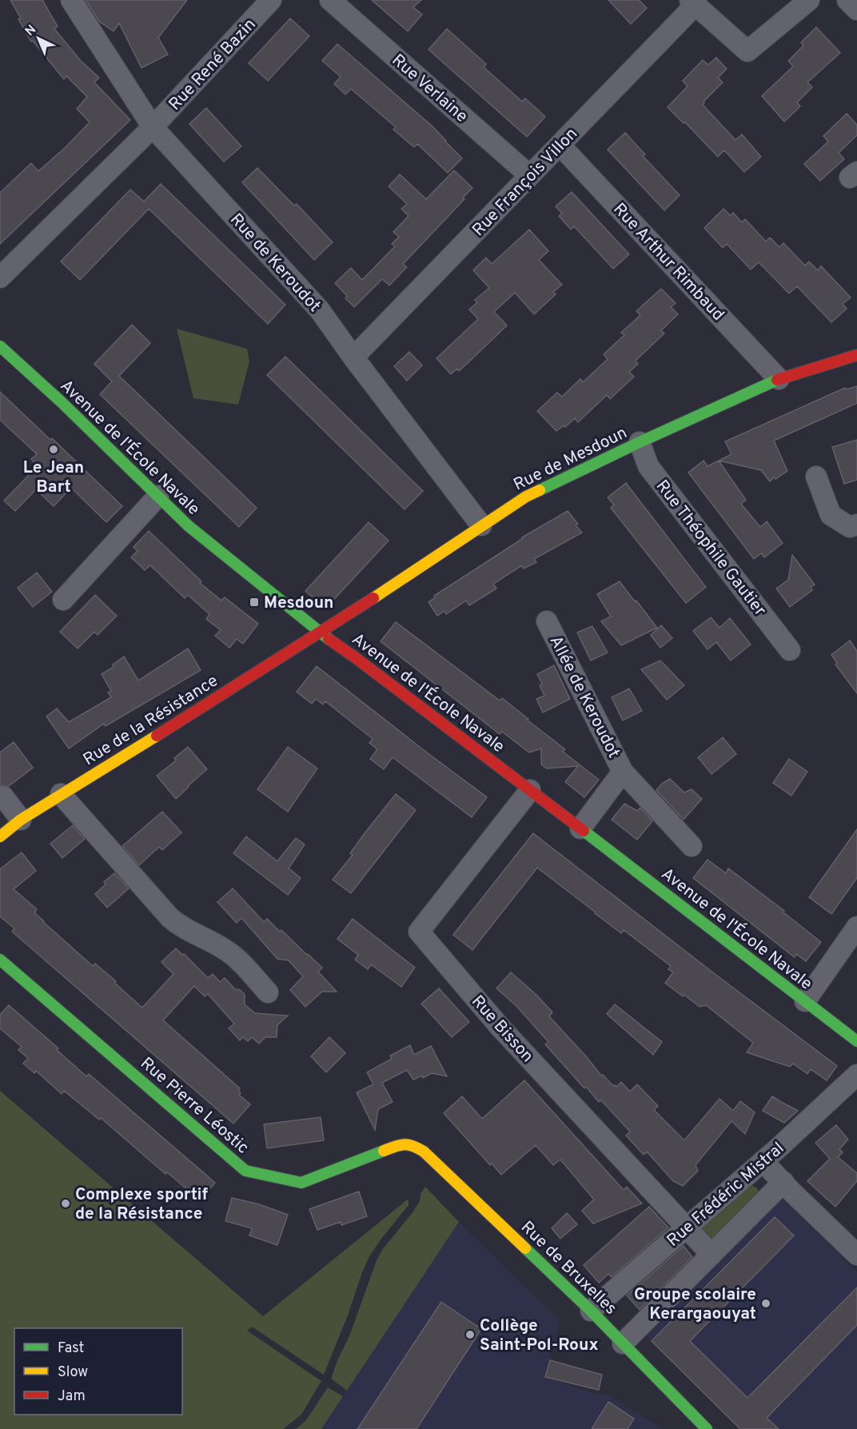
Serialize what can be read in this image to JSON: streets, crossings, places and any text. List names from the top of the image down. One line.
{"streets":{"street":["Rue René Bazin","Rue Verlaine","Rue François Villon","Rue Arthur Rimbaud","Rue de Keroudot","Avenue de l'École Navale","Rue de Mesdoun","Rue Théophile Gautier","Allée de Keroudot","Rue de la Résistance","Rue Bisson","Rue Pierre Léostic","Rue Frédéric Mistral","Rue de Bruxelles"]},"crossings":[["Rue René Bazin","Rue de Keroudot"],["Rue Verlaine","Rue François Villon"],["Rue François Villon","Rue Arthur Rimbaud"],["Rue François Villon","Rue de Keroudot"],["Rue Arthur Rimbaud","Rue de Mesdoun"],["Rue de Keroudot","Rue de Mesdoun"],["Avenue de l'École Navale","Rue de Mesdoun"],["Avenue de l'École Navale","Allée de Keroudot"],["Avenue de l'École Navale","Rue de la Résistance"],["Avenue de l'École Navale","Rue Bisson"],["Rue de Mesdoun","Rue Théophile Gautier"],["Rue de Mesdoun","Rue de la Résistance"],["Rue Bisson","Rue Frédéric Mistral"],["Rue Pierre Léostic","Rue de Bruxelles"],["Rue Frédéric Mistral","Rue de Bruxelles"]],"places":{"other":["Le Jean Bart","Complexe sportif de la Résistance","Groupe scolaire Kerargaouyat","Collège Saint-Pol-Roux"],"transit":["Mesdoun"]},"legend":["Fast","Slow","Jam"],"north":"top left"}
